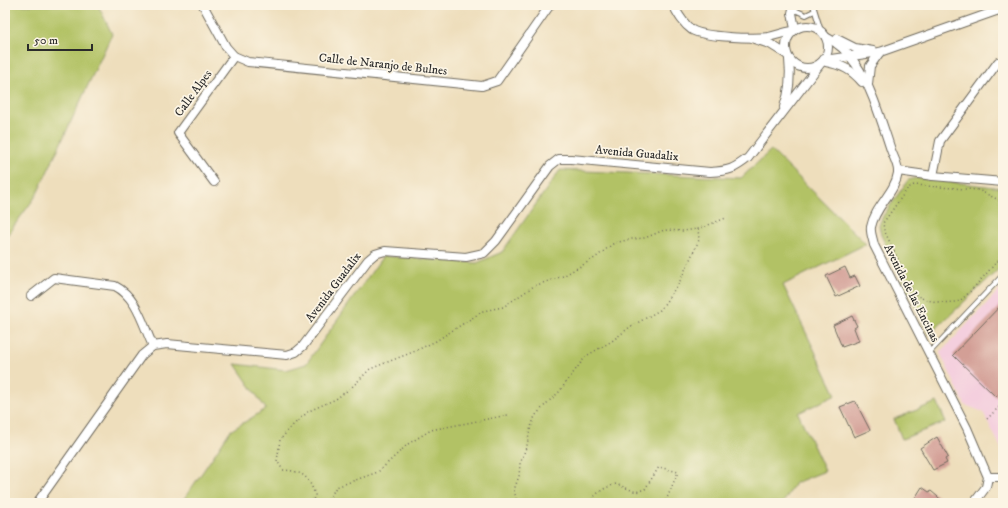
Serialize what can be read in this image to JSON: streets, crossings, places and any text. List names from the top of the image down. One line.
{"streets":{"street":["Calle de Naranjo de Bulnes","Calle Alpes","Avenida Guadalix","Avenida de las Encinas"]},"crossings":[["Calle de Naranjo de Bulnes","Calle Alpes"]],"scale_bar":"50 m"}
